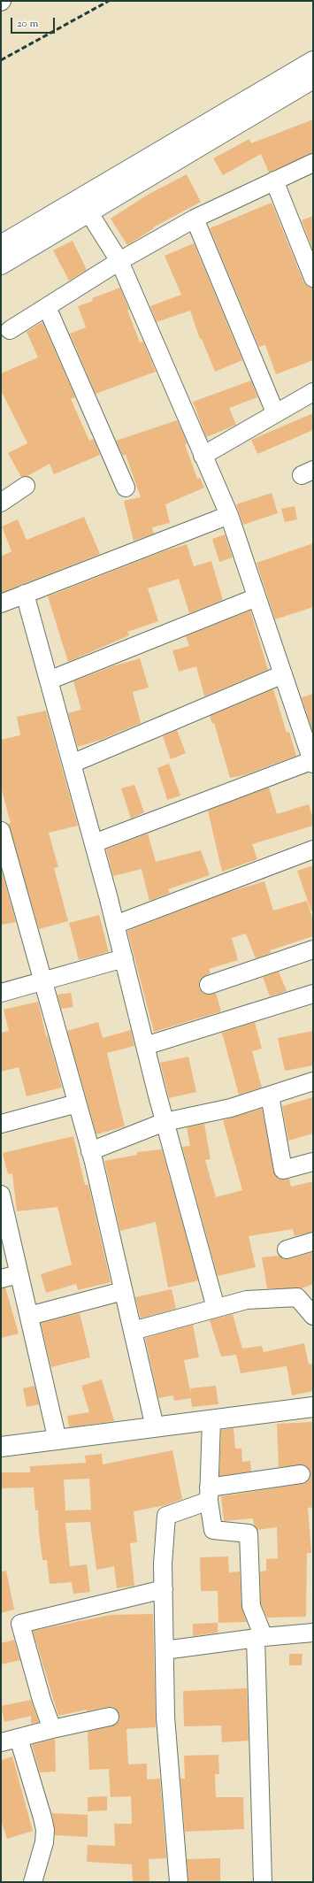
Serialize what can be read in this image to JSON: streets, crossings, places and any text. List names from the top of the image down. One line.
{"scale_bar":"20 m"}
